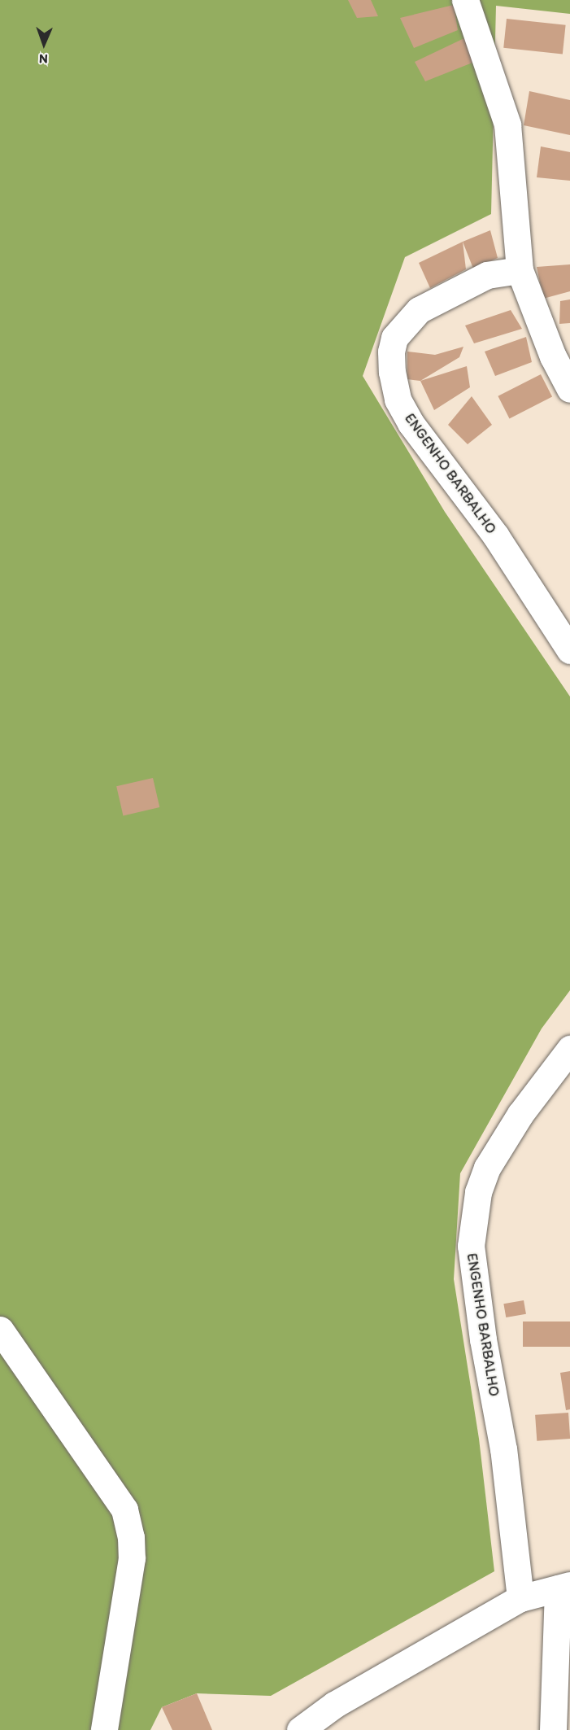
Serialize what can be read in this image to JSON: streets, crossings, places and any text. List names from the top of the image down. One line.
{"streets":{"street":["ENGENHO BARBALHO"]},"north":"bottom"}
